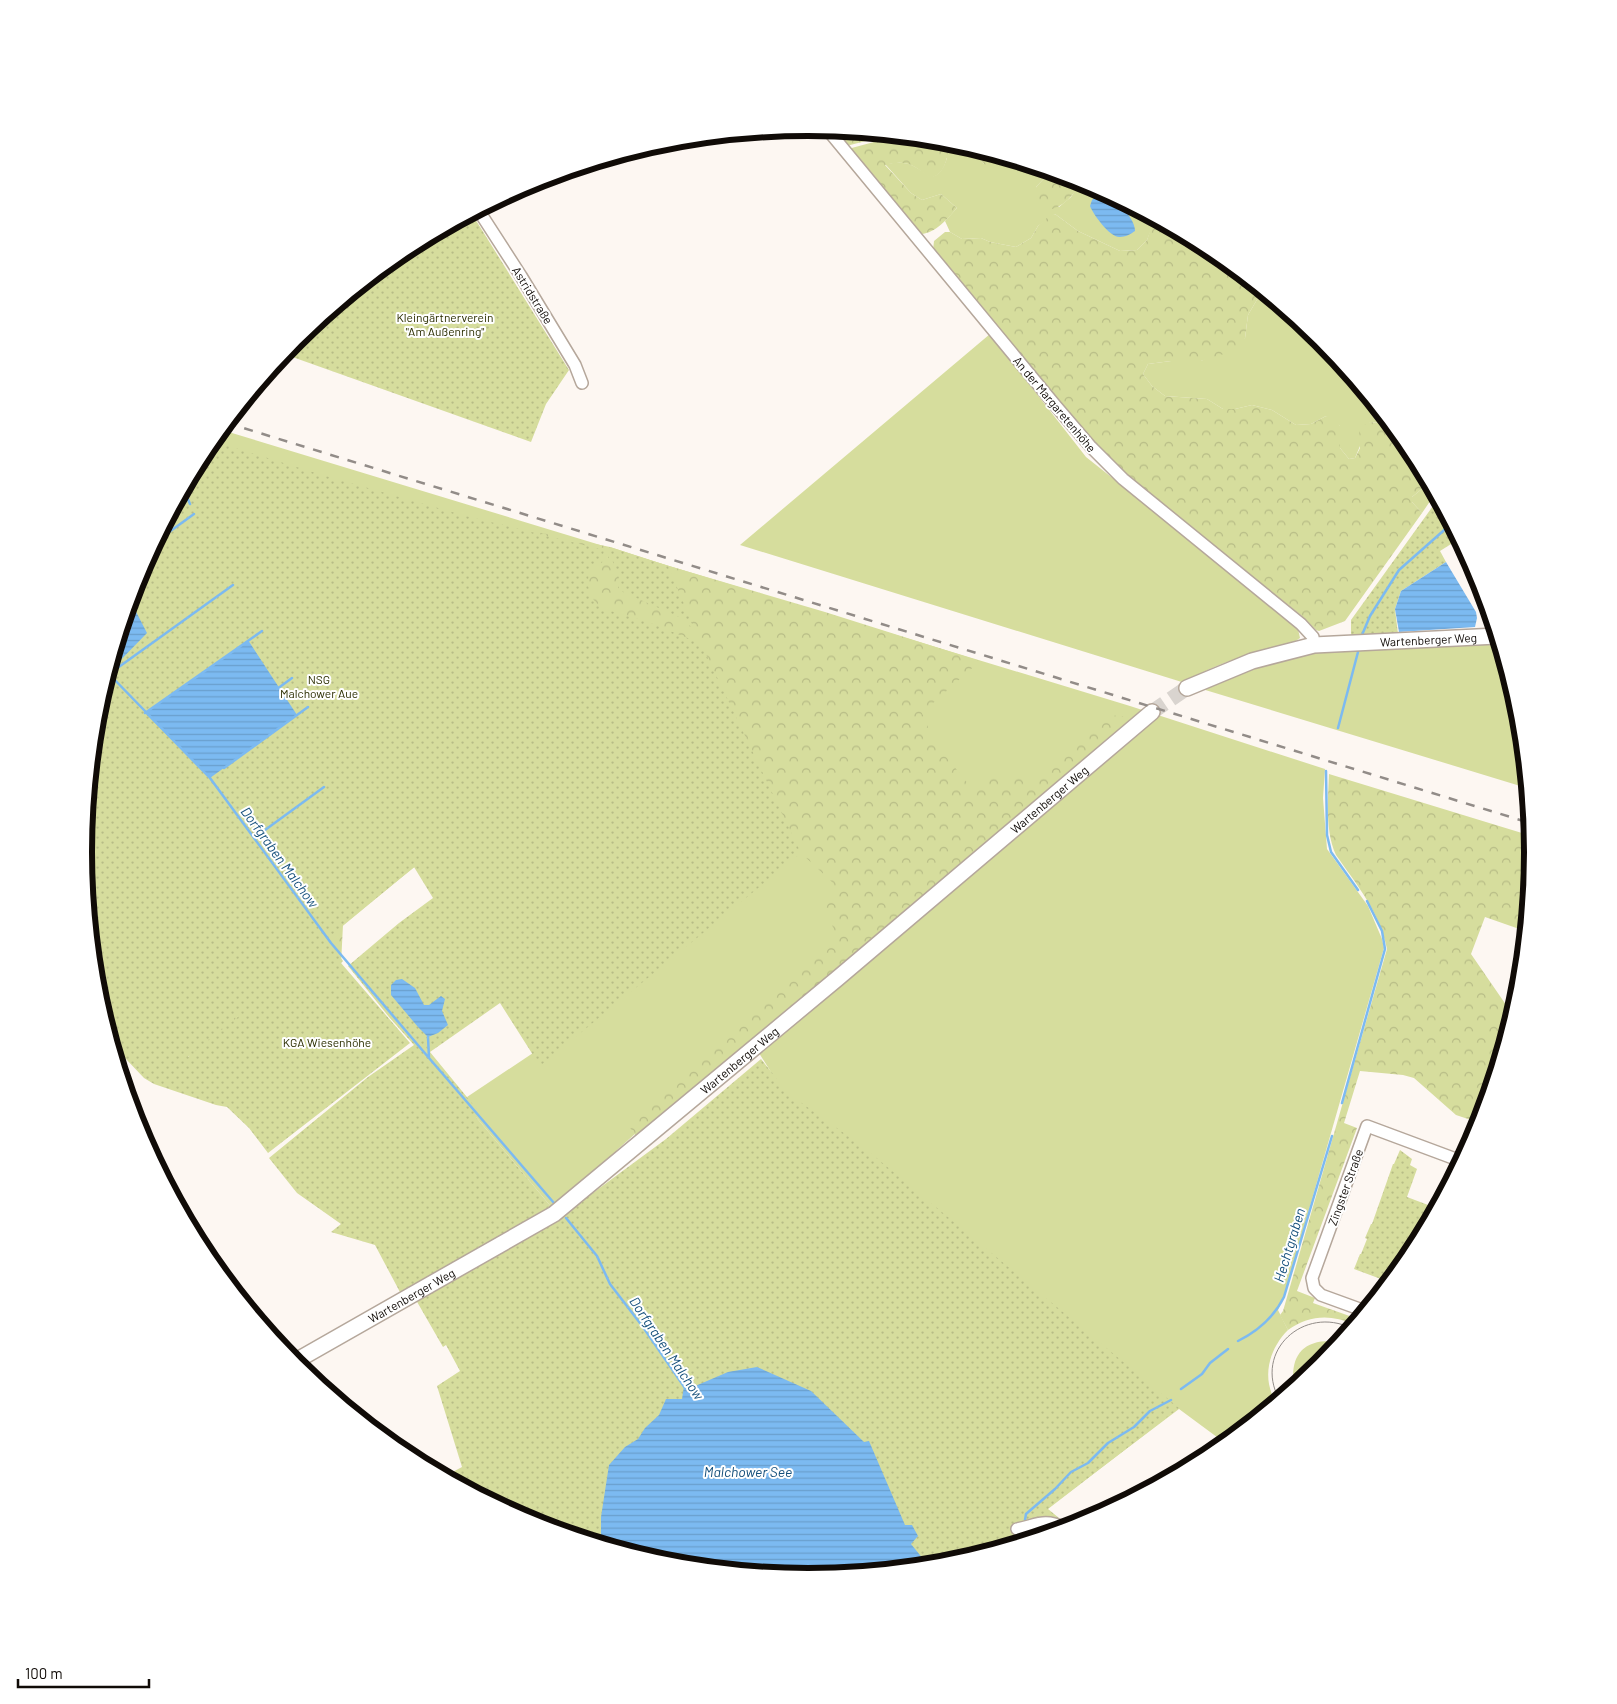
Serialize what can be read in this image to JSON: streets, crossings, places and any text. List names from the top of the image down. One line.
{"streets":{"main road":["Wartenberger Weg"],"street":["Astridstraße","An der Margaretenhöhe","Zingster Straße"]},"crossings":[["An der Margaretenhöhe","Wartenberger Weg"]],"water":["Dorfgraben Malchow","Hechtgraben","Malchower See"],"parks":["Kleingärtnerverein \"Am Außenring\"","NSG Malchower Aue","KGA Wiesenhöhe"],"scale_bar":"100 m"}
